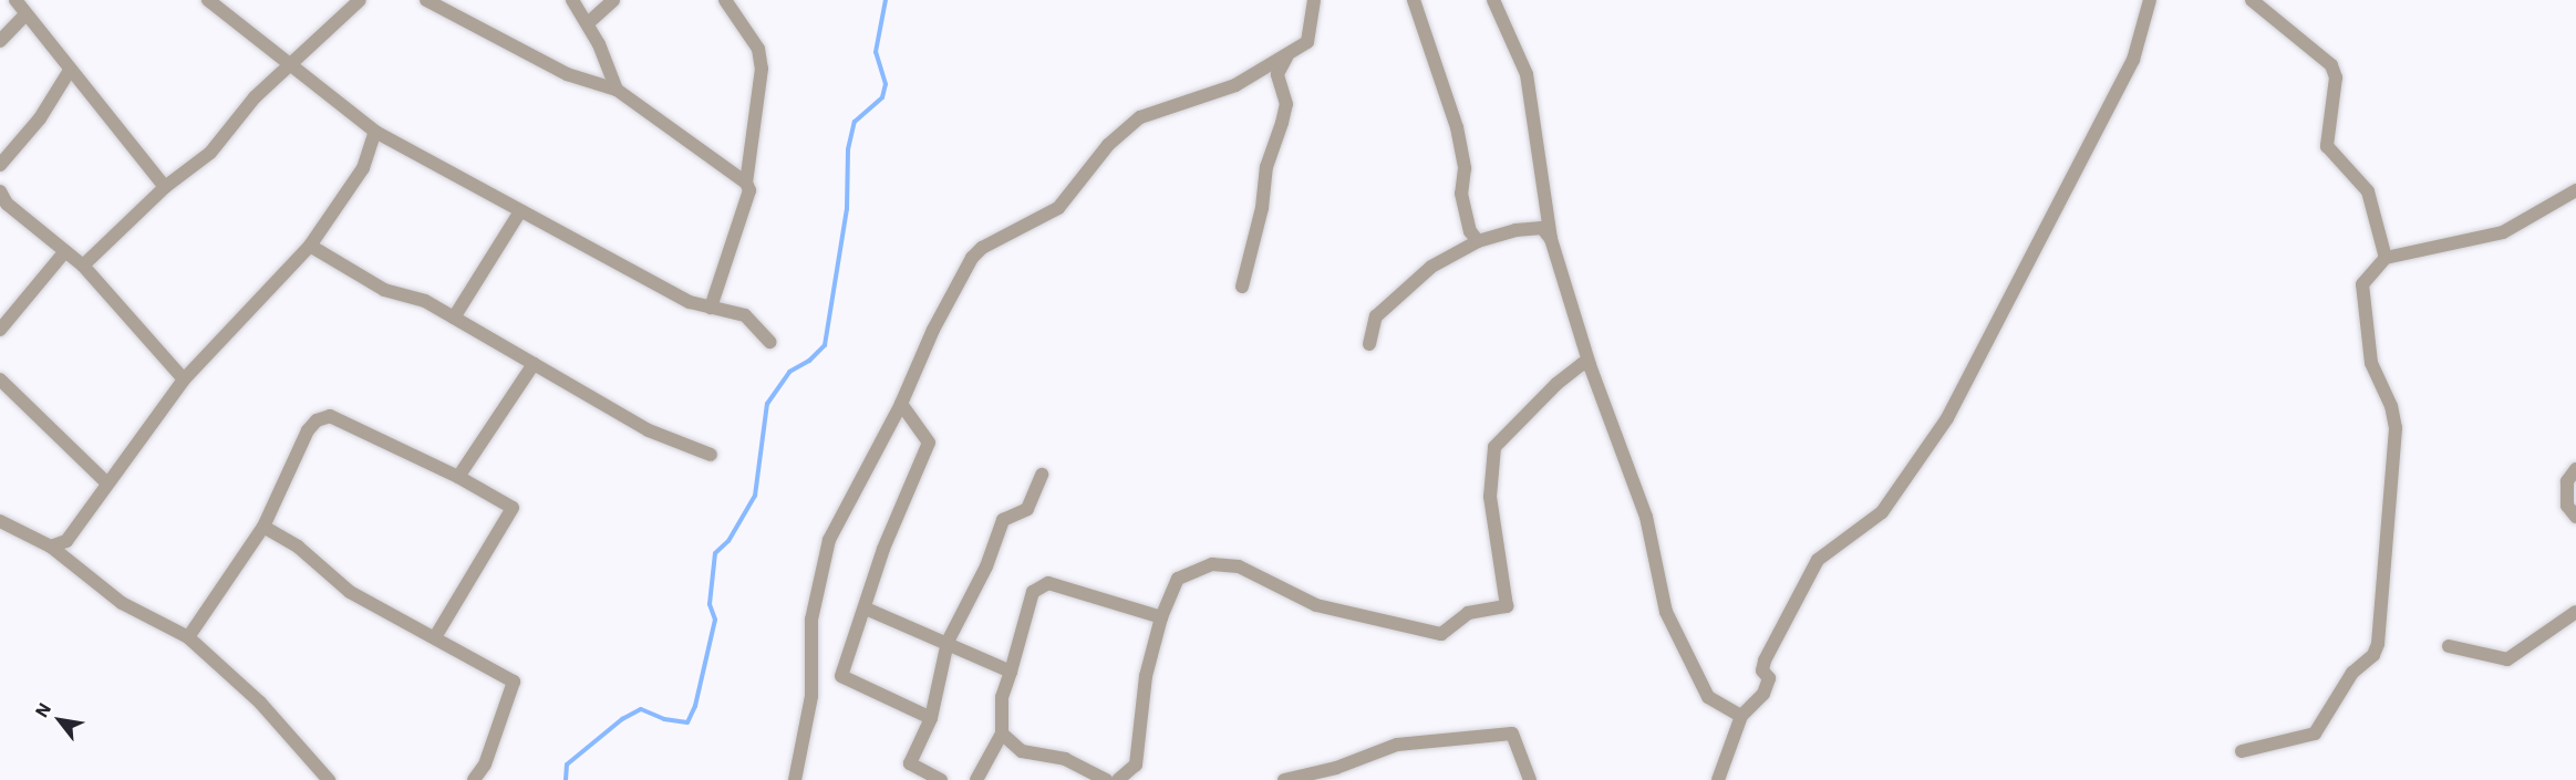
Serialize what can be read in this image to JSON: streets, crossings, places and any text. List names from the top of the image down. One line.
{"north":"top left"}
